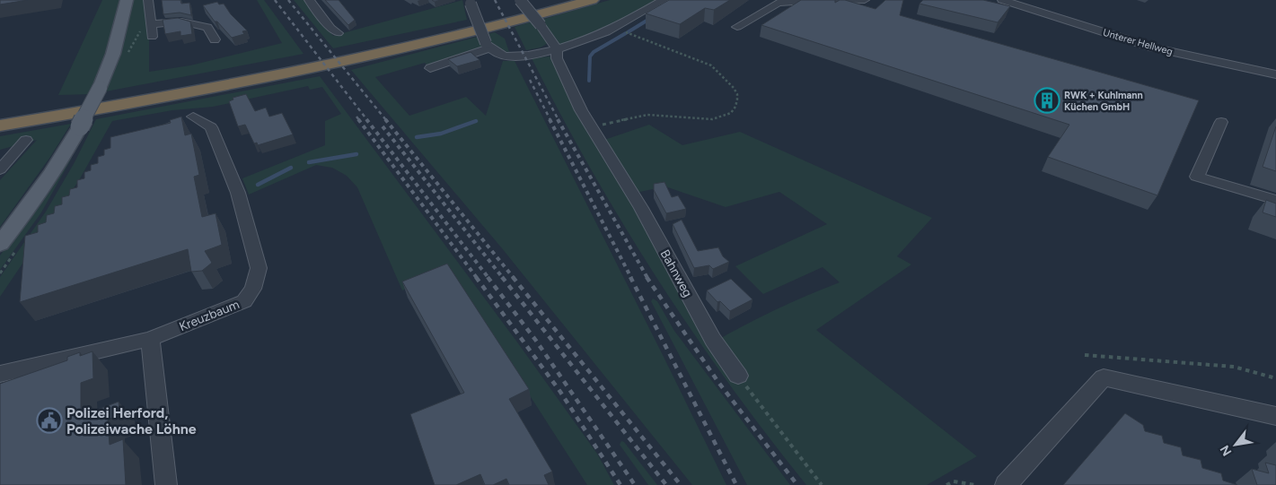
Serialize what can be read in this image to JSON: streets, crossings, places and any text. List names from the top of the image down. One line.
{"streets":{"street":["Unterer Hellweg","Bahnweg","Kreuzbaum"]},"places":{"building":["RWK + Kuhlmann Küchen GmbH"],"public building":["Polizei Herford, Polizeiwache Löhne"]},"north":"bottom left"}
